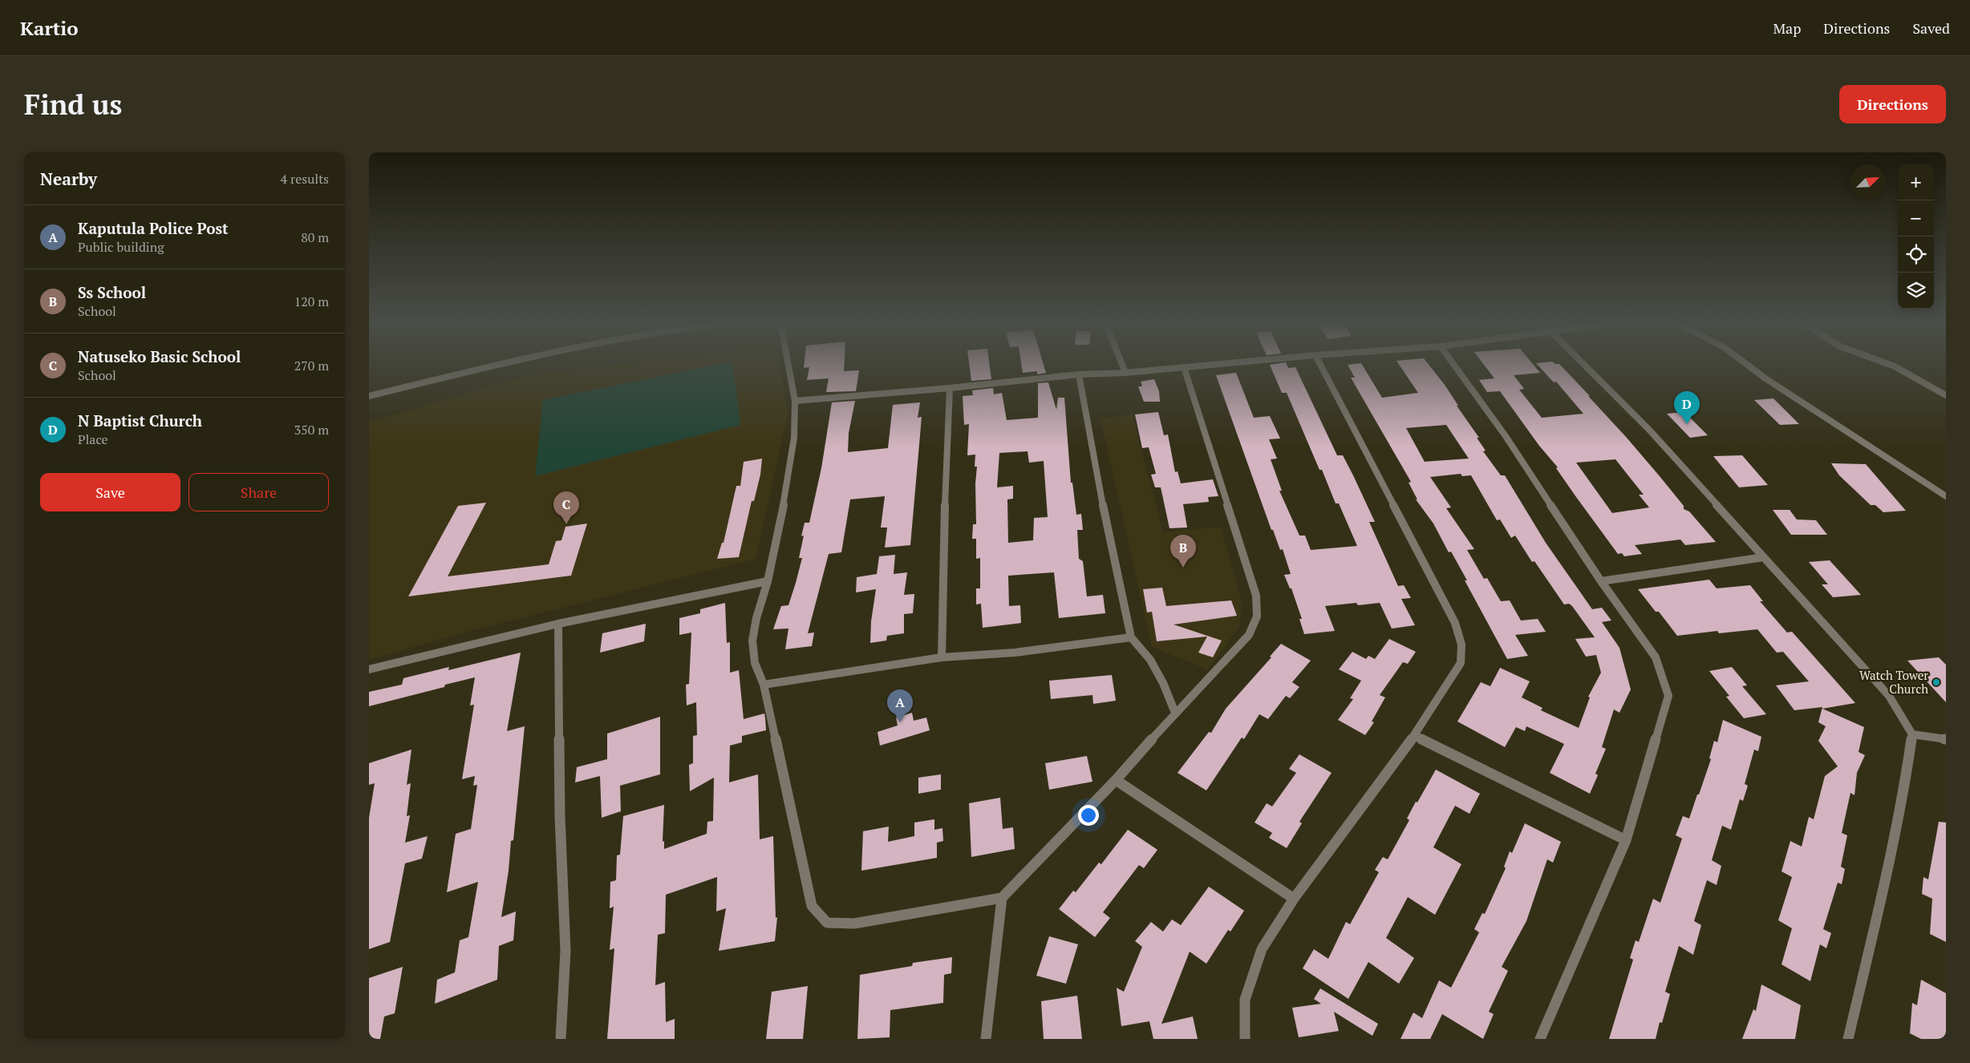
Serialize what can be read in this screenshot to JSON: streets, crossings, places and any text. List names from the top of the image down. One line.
{"places":["Watch Tower Church"],"north":"top right","page":{"header":"Kartio","nav":["Map","Directions","Saved"],"buttons":["Directions",["Save","Share"]],"title":"Find us","heading":["Nearby","4 results"],"map_buttons":["+","−"],"list":[{"mark":"A","name":"Kaputula Police Post","note":"Public building","value":"80 m"},{"mark":"B","name":"Ss School","note":"School","value":"120 m"},{"mark":"C","name":"Natuseko Basic School","note":"School","value":"270 m"},{"mark":"D","name":"N Baptist Church","note":"Place","value":"350 m"}],"pins":["D","C","B","A"]}}
